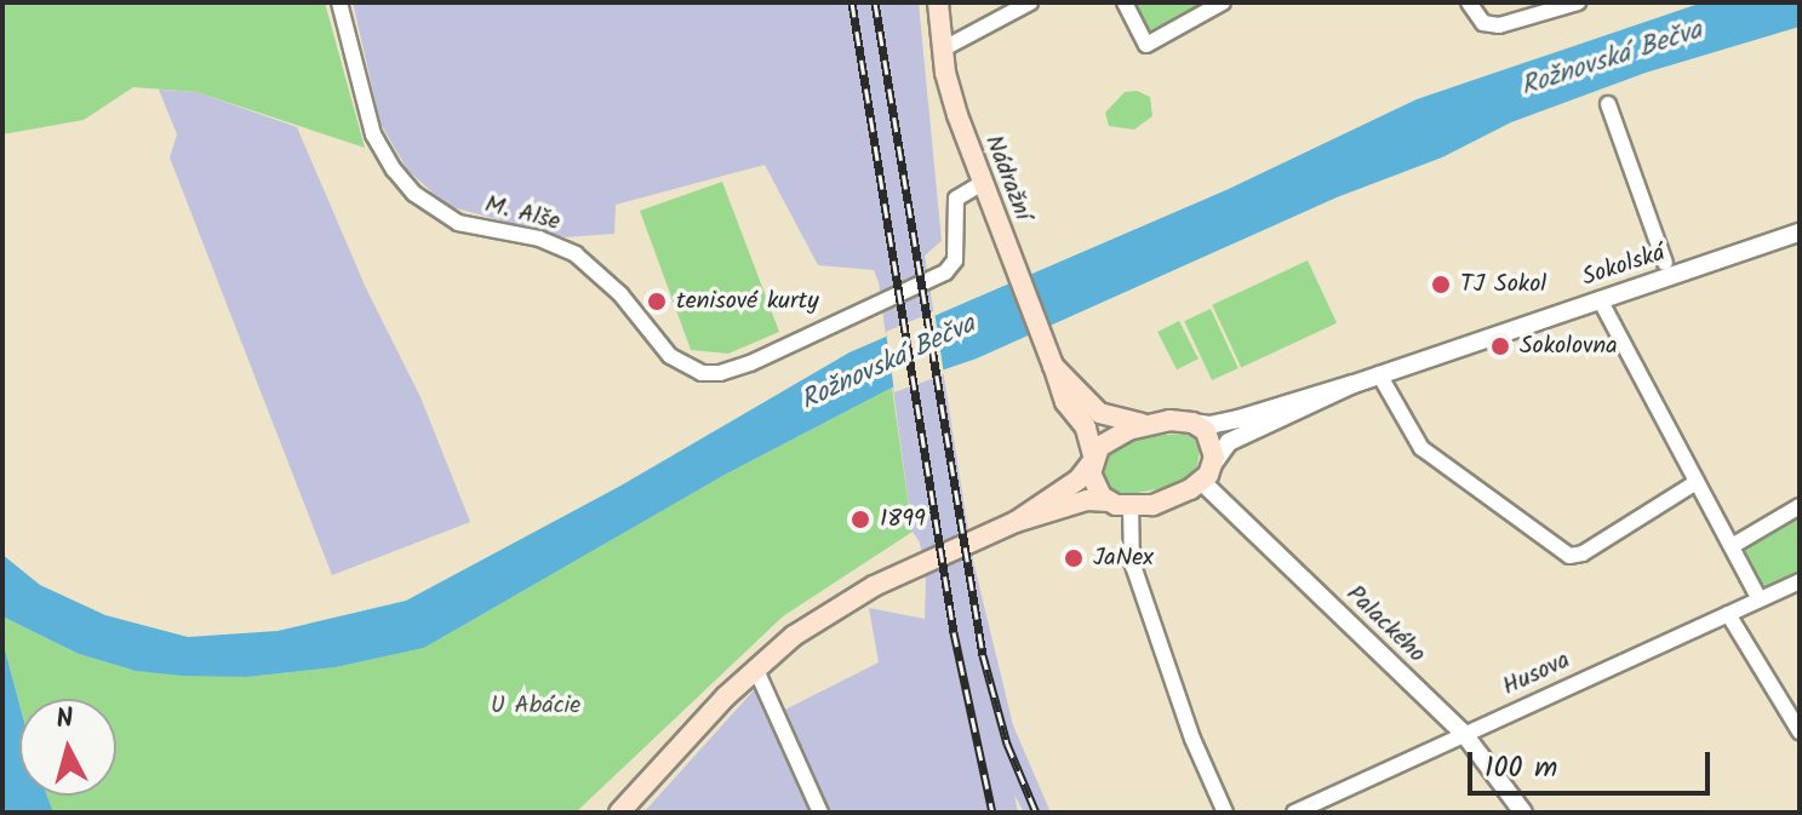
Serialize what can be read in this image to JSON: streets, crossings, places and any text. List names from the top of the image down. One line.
{"streets":{"main road":["Nádražní","Sokolská"],"street":["M. Alše","Palackého","Husova"]},"crossings":[["Nádražní","M. Alše"],["Nádražní","Sokolská"],["Nádražní","Palackého"],["Sokolská","Palackého"],["Palackého","Husova"]],"water":["Rožnovská Bečva"],"parks":["U Abácie"],"places":["TJ Sokol","tenisové kurty","Sokolovna","1899","JaNex"],"scale_bar":"100 m","north":"top"}
